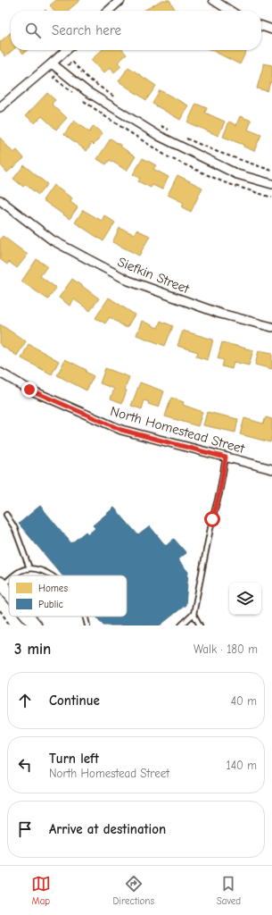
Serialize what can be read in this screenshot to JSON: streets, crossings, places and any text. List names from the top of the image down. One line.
{"streets":{"street":["Siefkin Street","North Homestead Street"]},"legend":["Homes","Public"],"page":{"search":"Search here","heading":["3 min","Walk · 180 m"],"list":[["Continue","40 m"],["Turn left","North Homestead Street","140 m"],"Arrive at destination"],"nav":["Map","Directions","Saved"]}}
